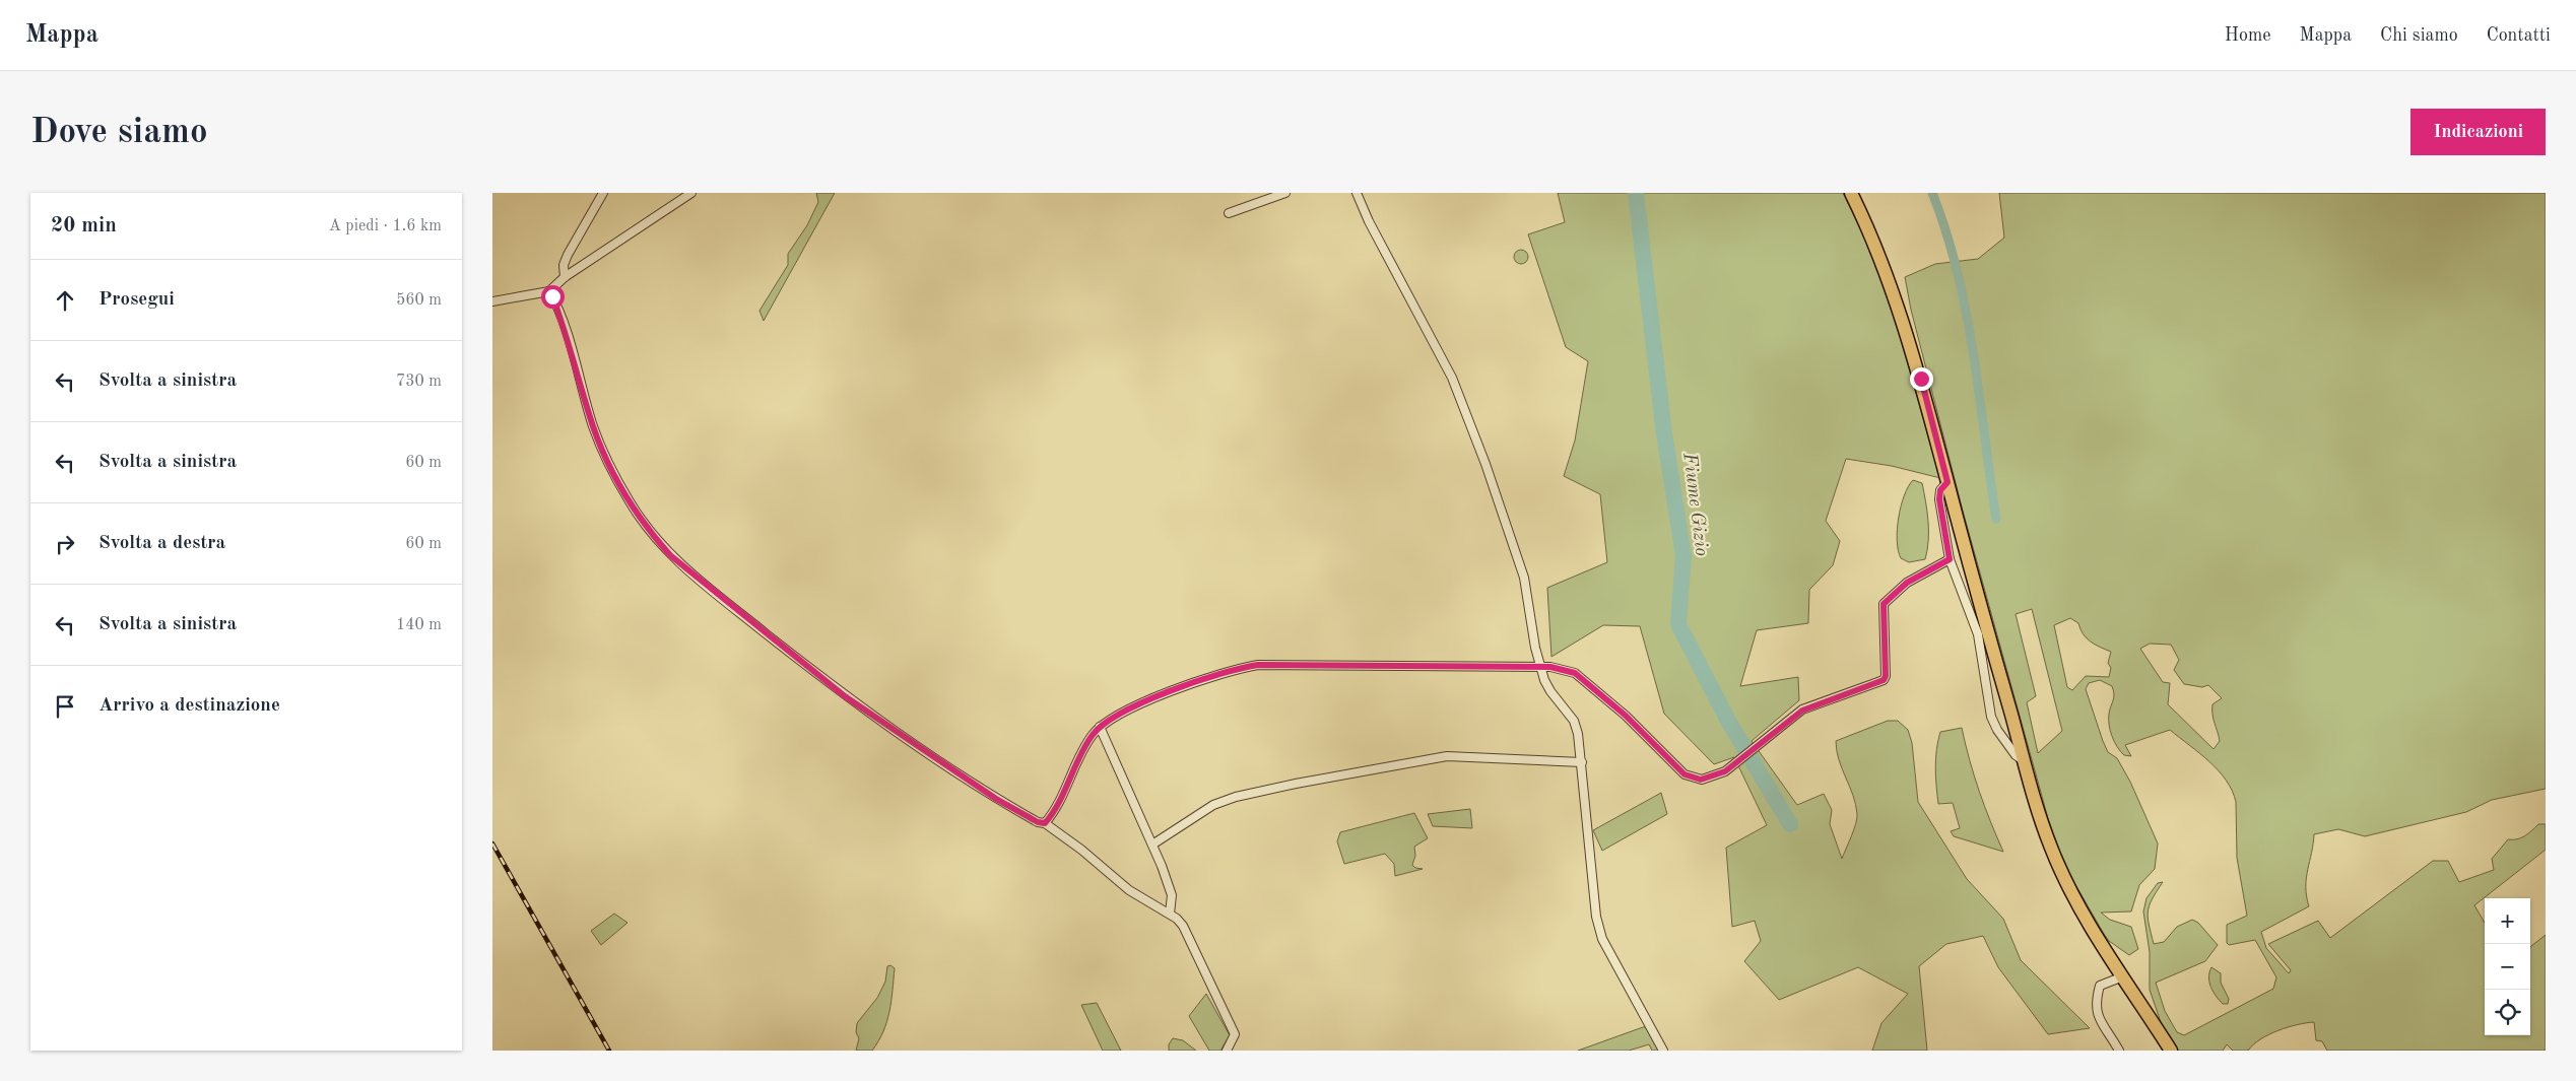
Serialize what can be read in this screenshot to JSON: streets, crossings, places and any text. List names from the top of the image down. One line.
{"water":["Fiume Gizio"],"page":{"header":"Mappa","nav":["Home","Mappa","Chi siamo","Contatti"],"buttons":"Indicazioni","title":"Dove siamo","heading":["20 min","A piedi · 1.6 km"],"list":[["Prosegui","560 m"],["Svolta a sinistra","730 m"],["Svolta a sinistra","60 m"],["Svolta a destra","60 m"],["Svolta a sinistra","140 m"],"Arrivo a destinazione"],"map_buttons":["+","−"]}}
